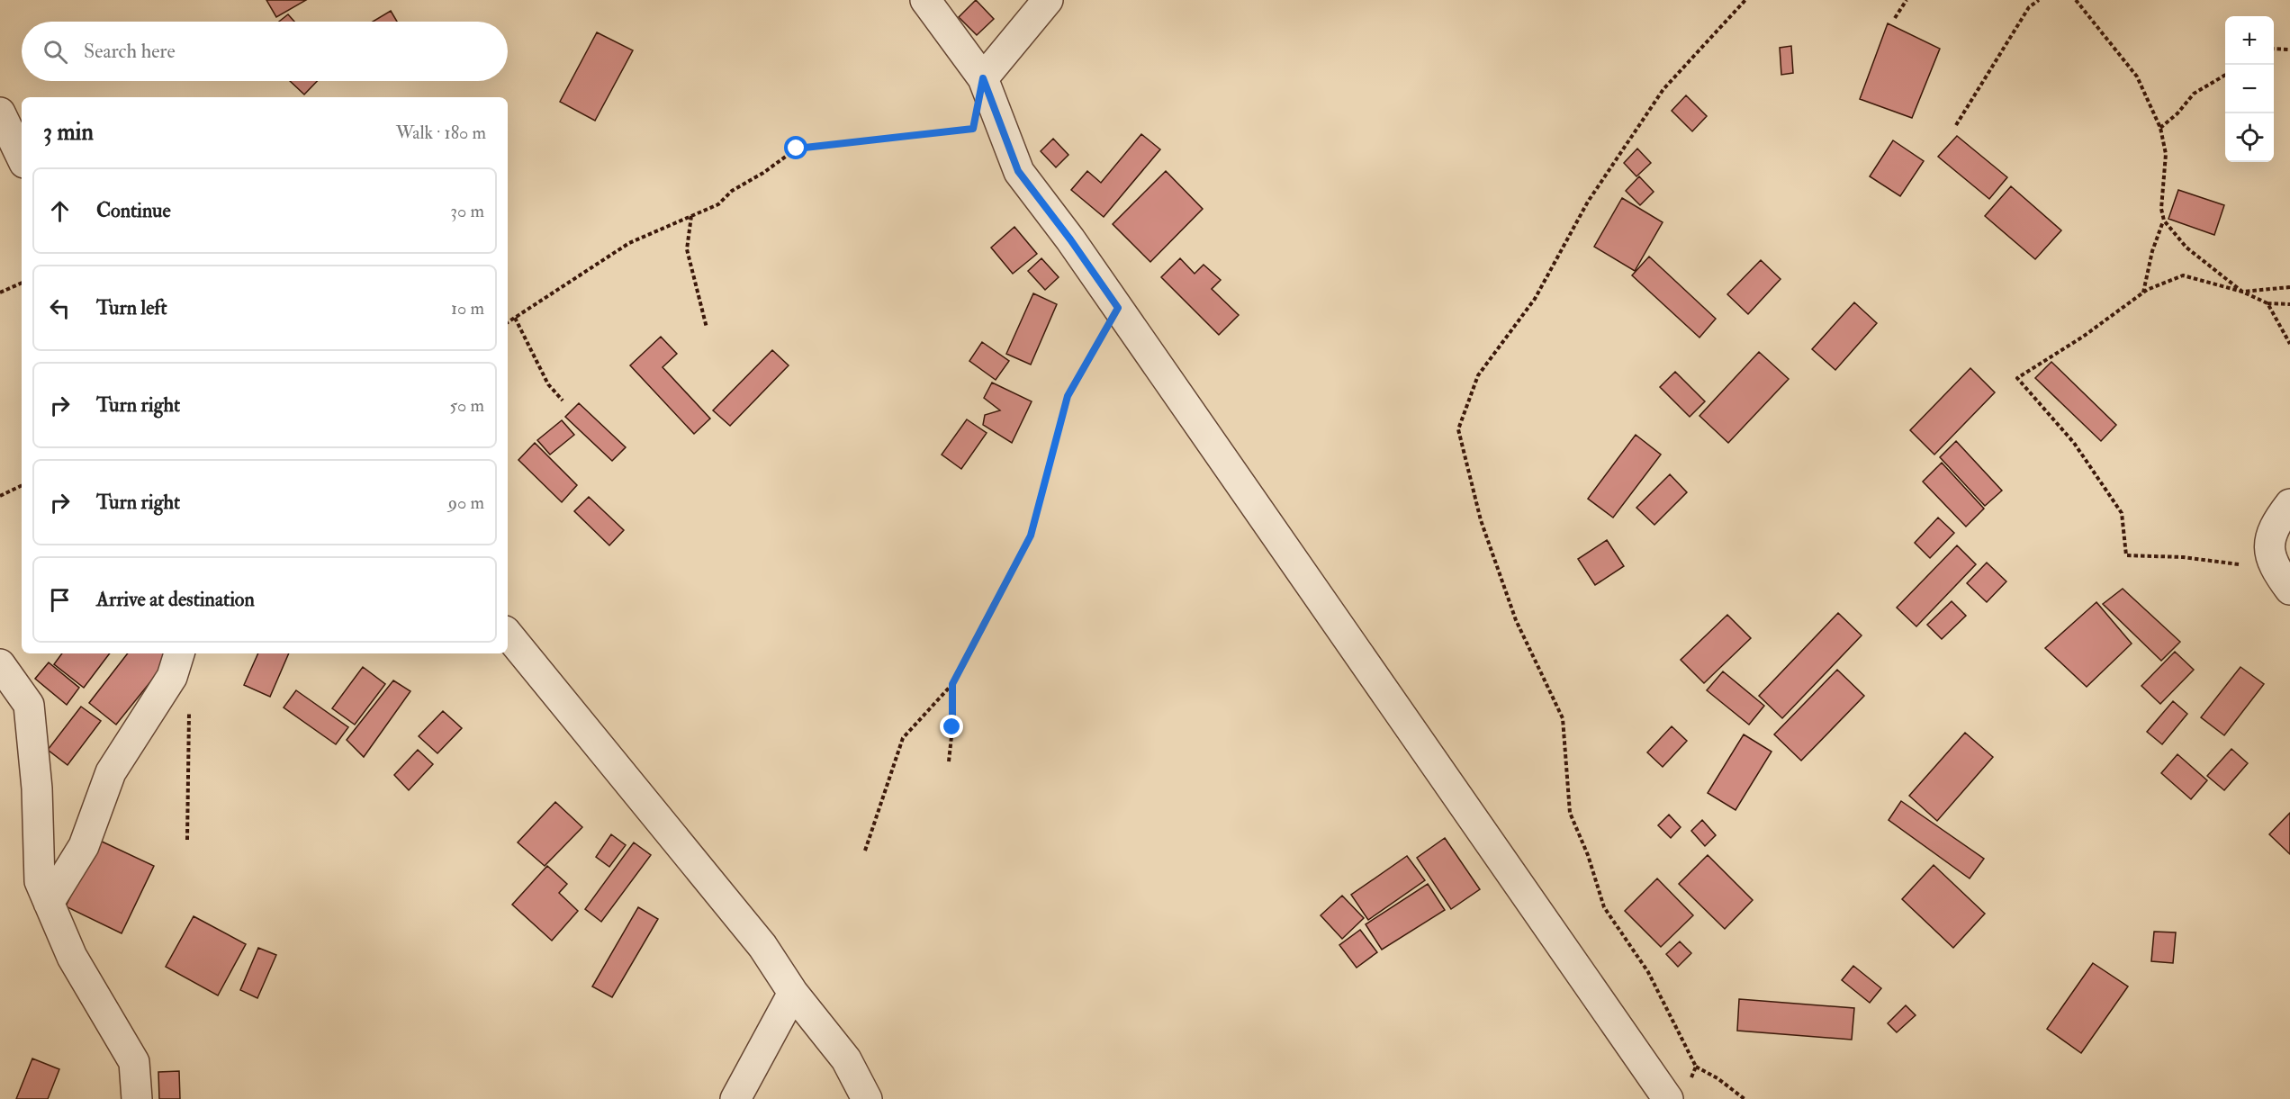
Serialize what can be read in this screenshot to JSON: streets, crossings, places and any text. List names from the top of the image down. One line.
{"page":{"map_buttons":["+","−"],"search":"Search here","heading":["3 min","Walk · 180 m"],"list":[["Continue","30 m"],["Turn left","10 m"],["Turn right","50 m"],["Turn right","90 m"],"Arrive at destination"]}}
